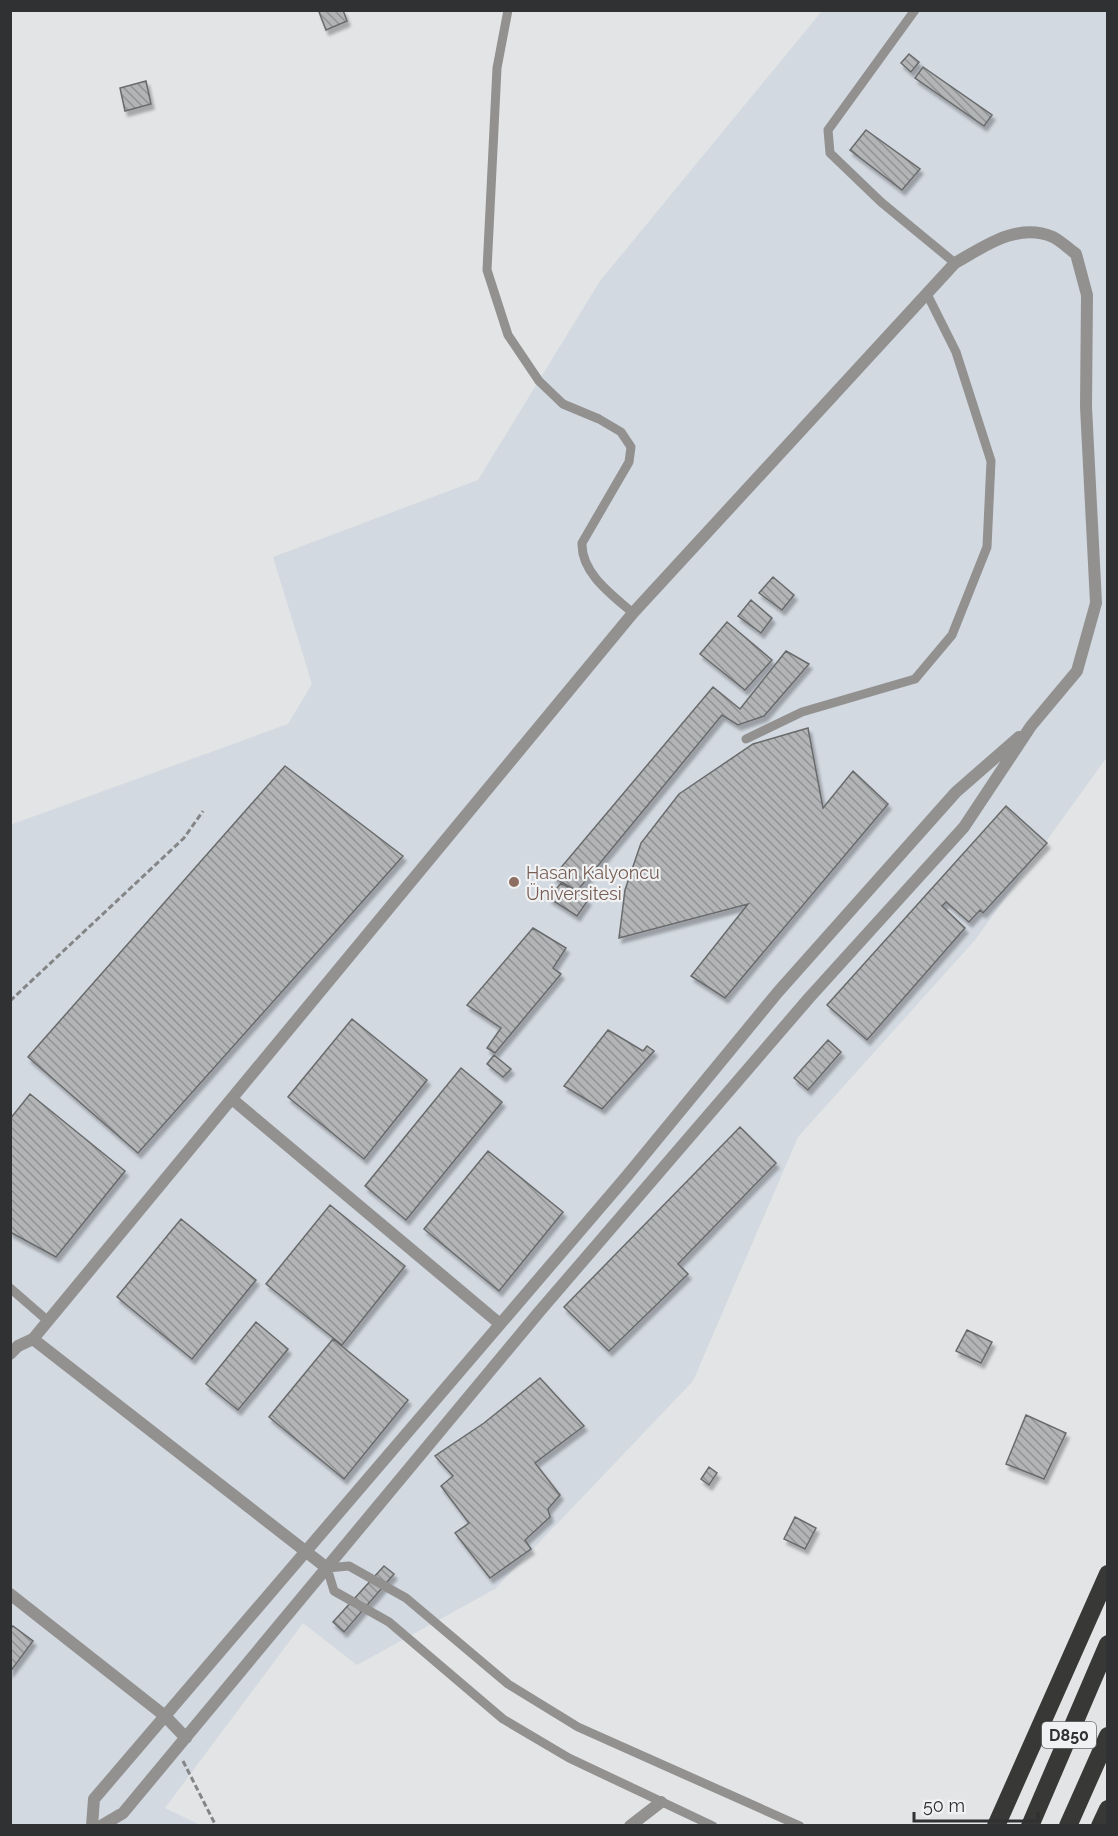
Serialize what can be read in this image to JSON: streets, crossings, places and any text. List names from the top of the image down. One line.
{"streets":{"highway":["D850"]},"places":["Hasan Kalyoncu Üniversitesi"],"scale_bar":"50 m"}
